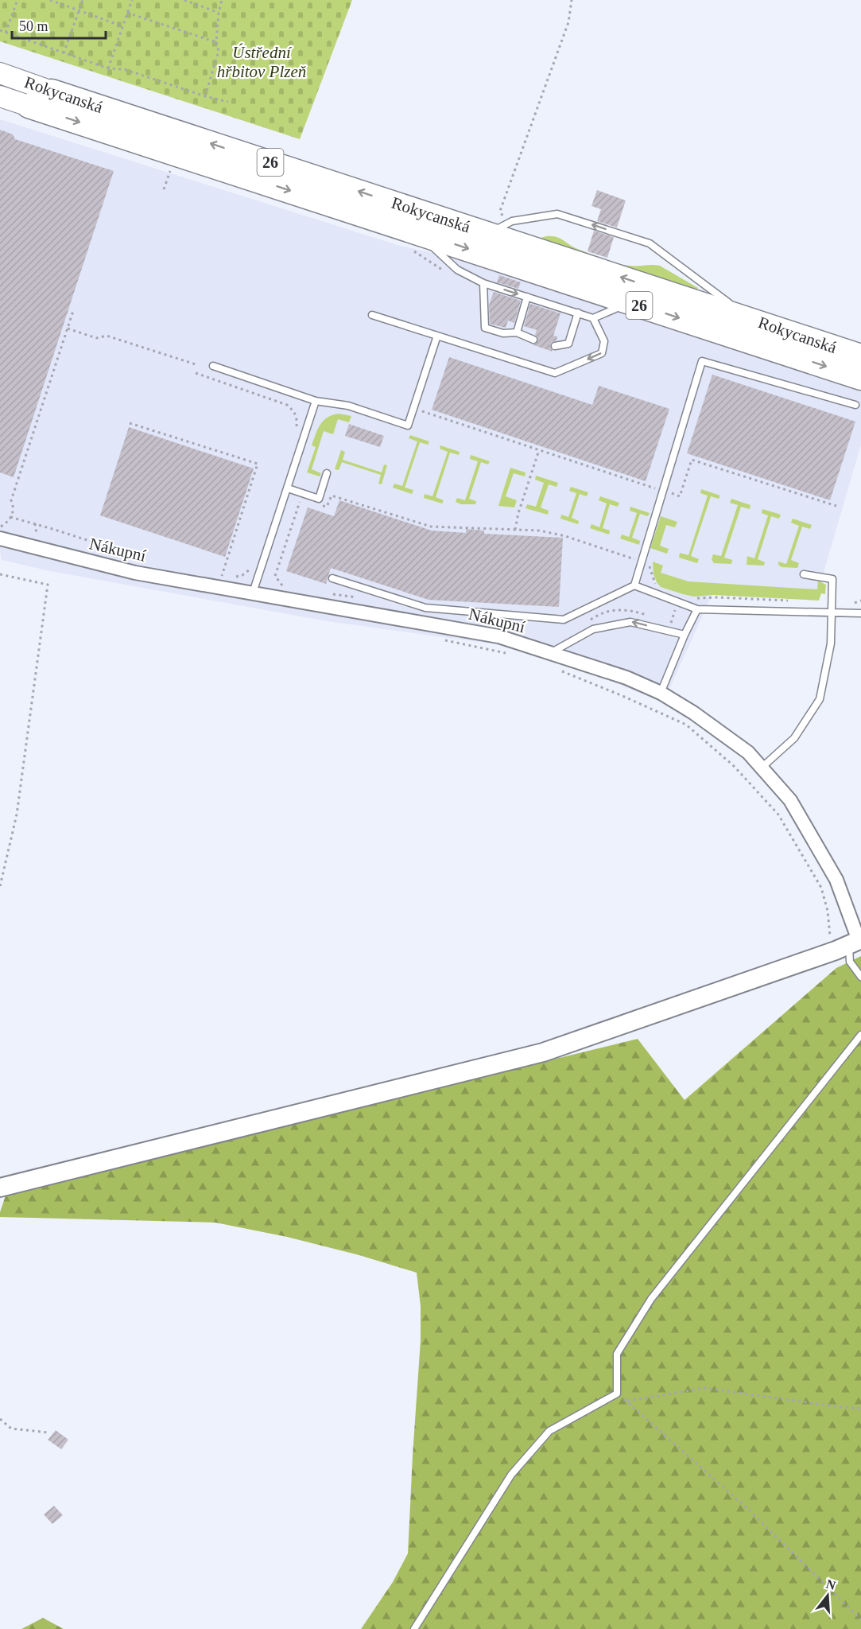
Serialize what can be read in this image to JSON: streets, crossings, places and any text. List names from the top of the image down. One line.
{"streets":{"highway":["Rokycanská","26"],"street":["Nákupní"]},"parks":["Ústřední hřbitov Plzeň"],"scale_bar":"50 m","north":"top"}
